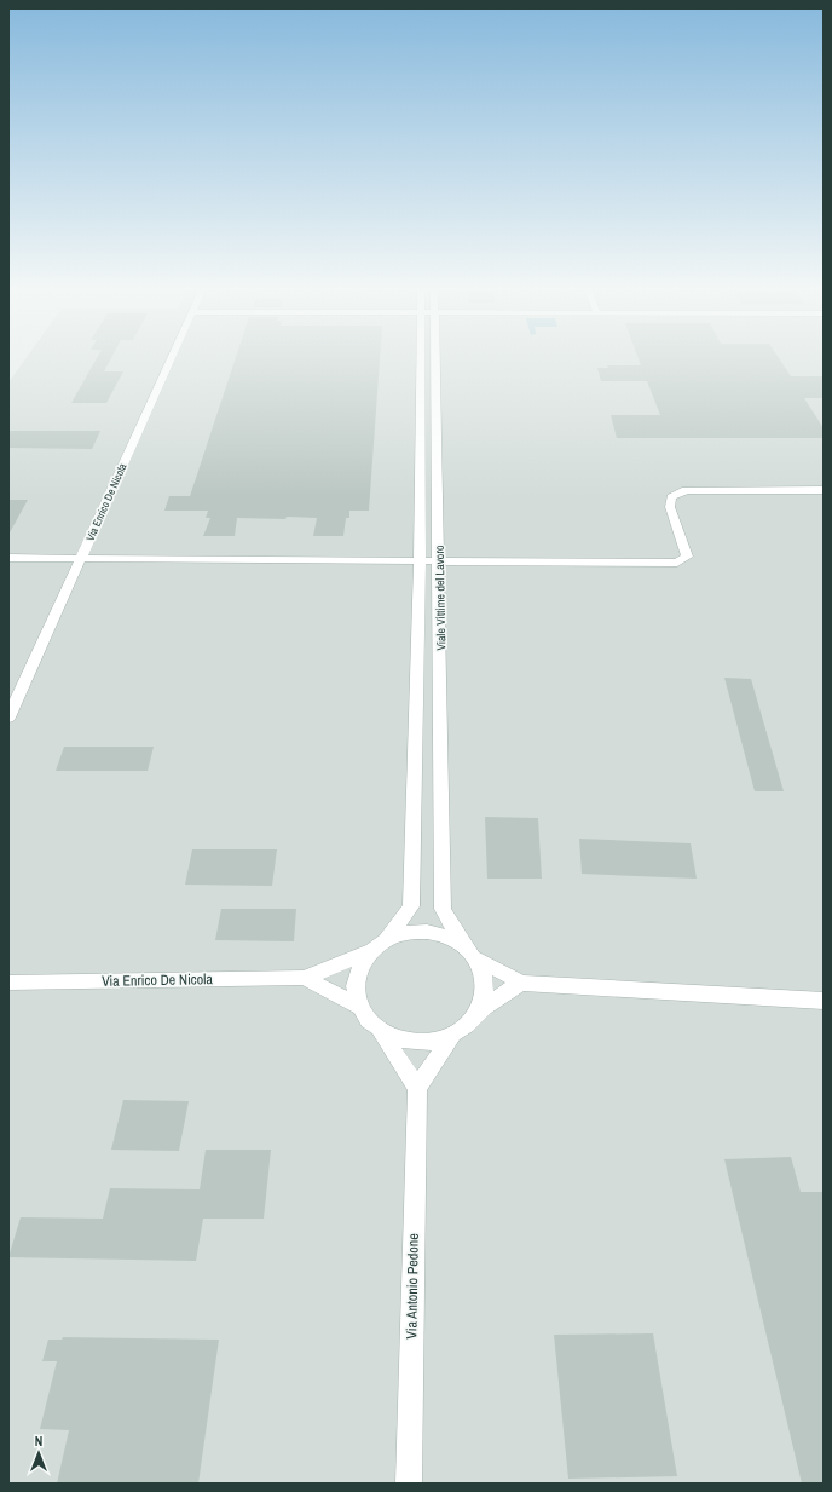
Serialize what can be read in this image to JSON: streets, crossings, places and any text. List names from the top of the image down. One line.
{"streets":{"street":["Via Enrico De Nicola","Viale Vittime del Lavoro","Via Antonio Pedone"]},"crossings":[["Via Enrico De Nicola","Viale Vittime del Lavoro"]],"north":"top"}
